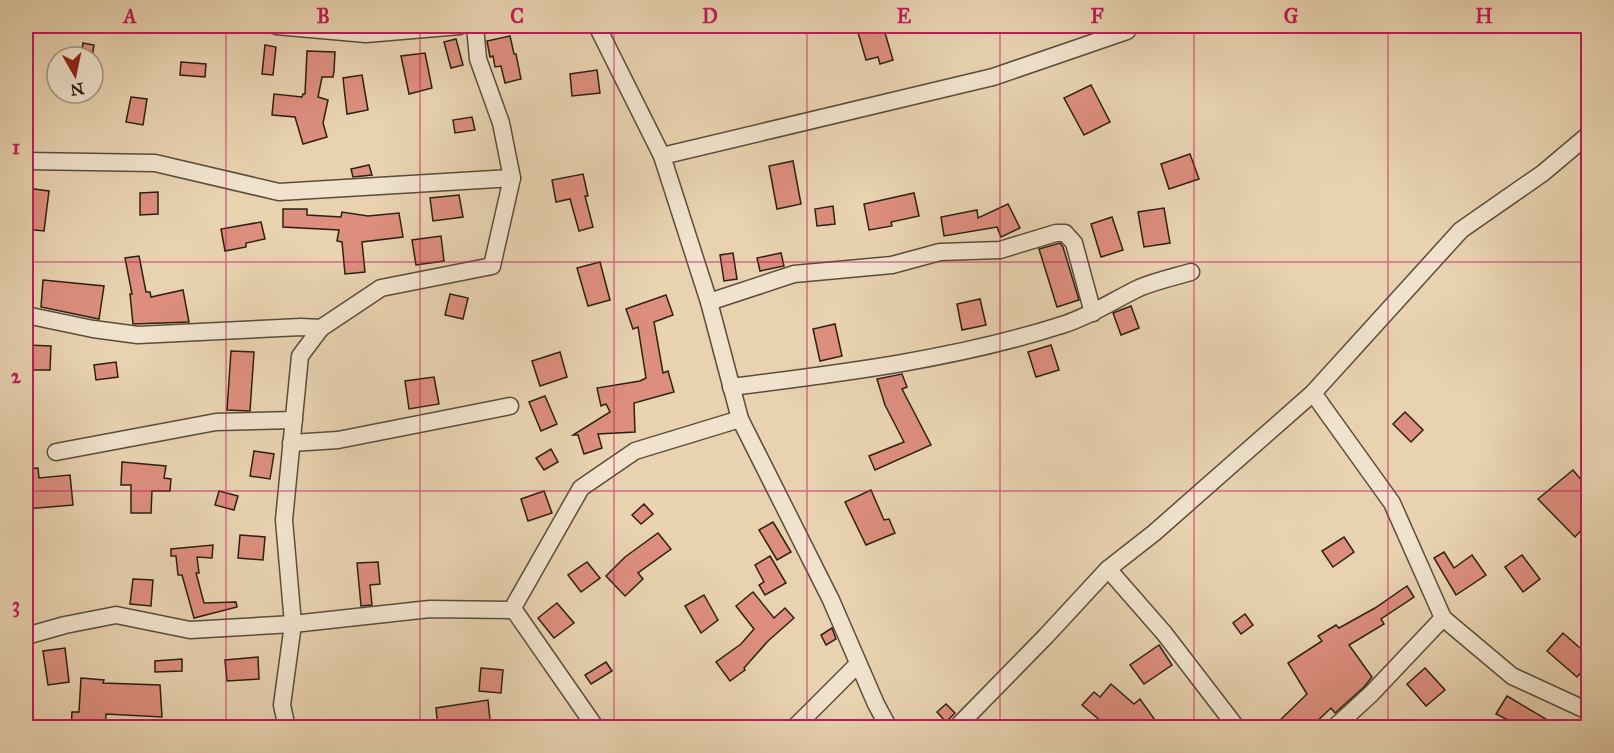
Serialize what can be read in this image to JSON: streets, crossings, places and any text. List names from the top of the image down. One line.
{"north":"bottom","grid":{"columns":["A","B","C","D","E","F","G","H"],"rows":["1","2","3"]}}
